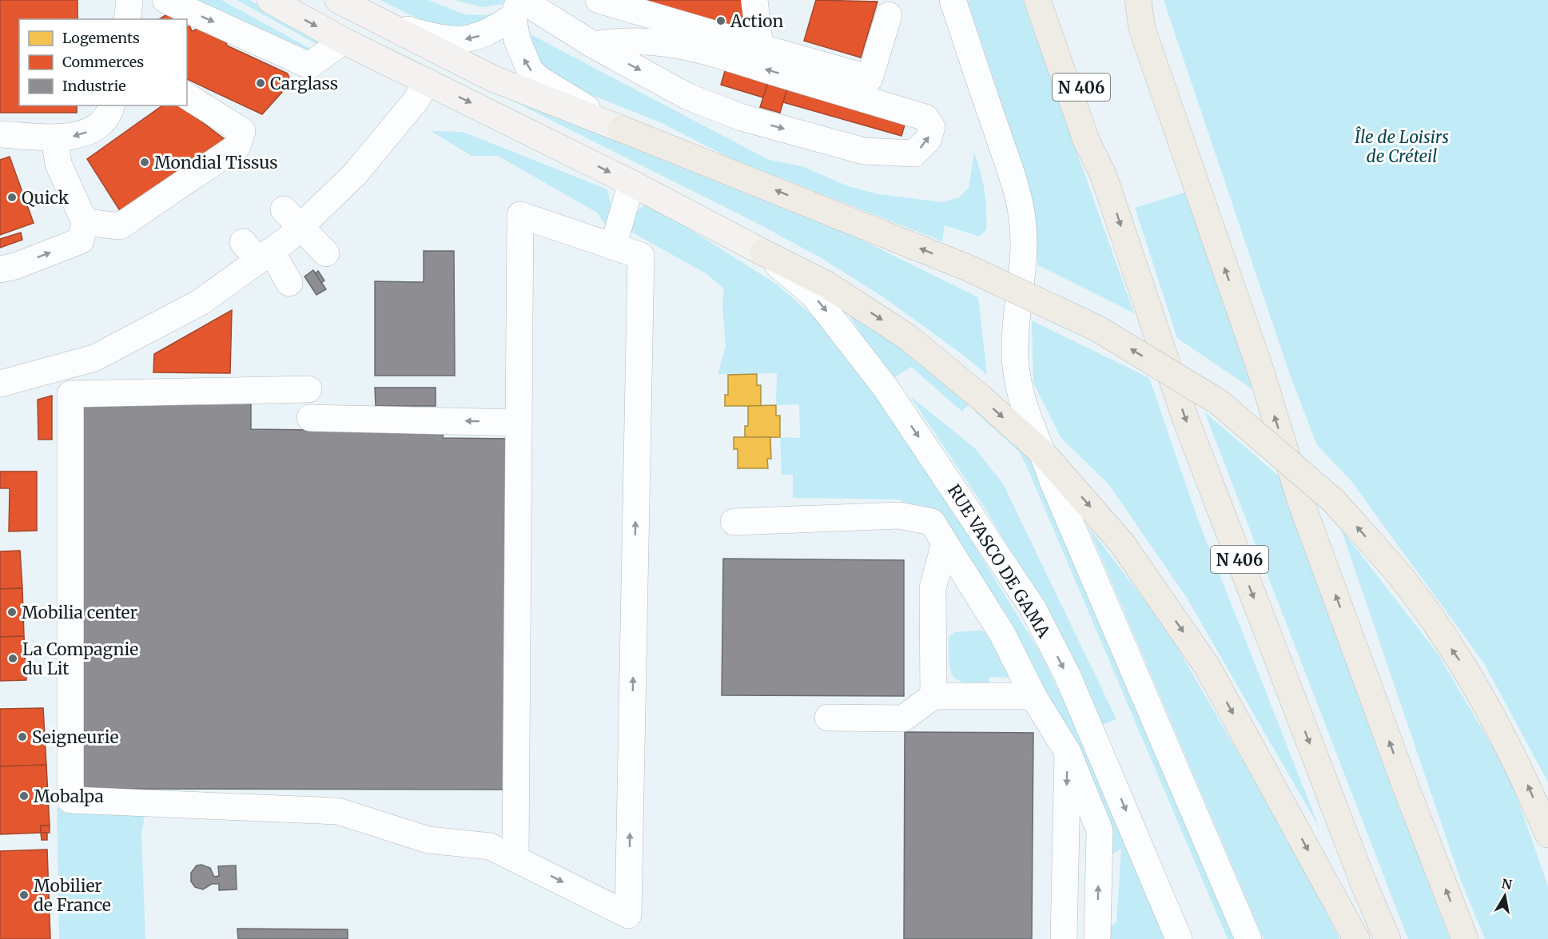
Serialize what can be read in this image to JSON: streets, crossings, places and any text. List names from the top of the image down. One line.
{"streets":{"highway":["N 406"],"street":["RUE VASCO DE GAMA"]},"parks":["Île de Loisirs de Créteil"],"places":["Action","Carglass","Mondial Tissus","Quick","Mobilia center","La Compagnie du Lit","Seigneurie","Mobalpa","Mobilier de France"],"legend":["Logements","Commerces","Industrie"],"north":"top"}
